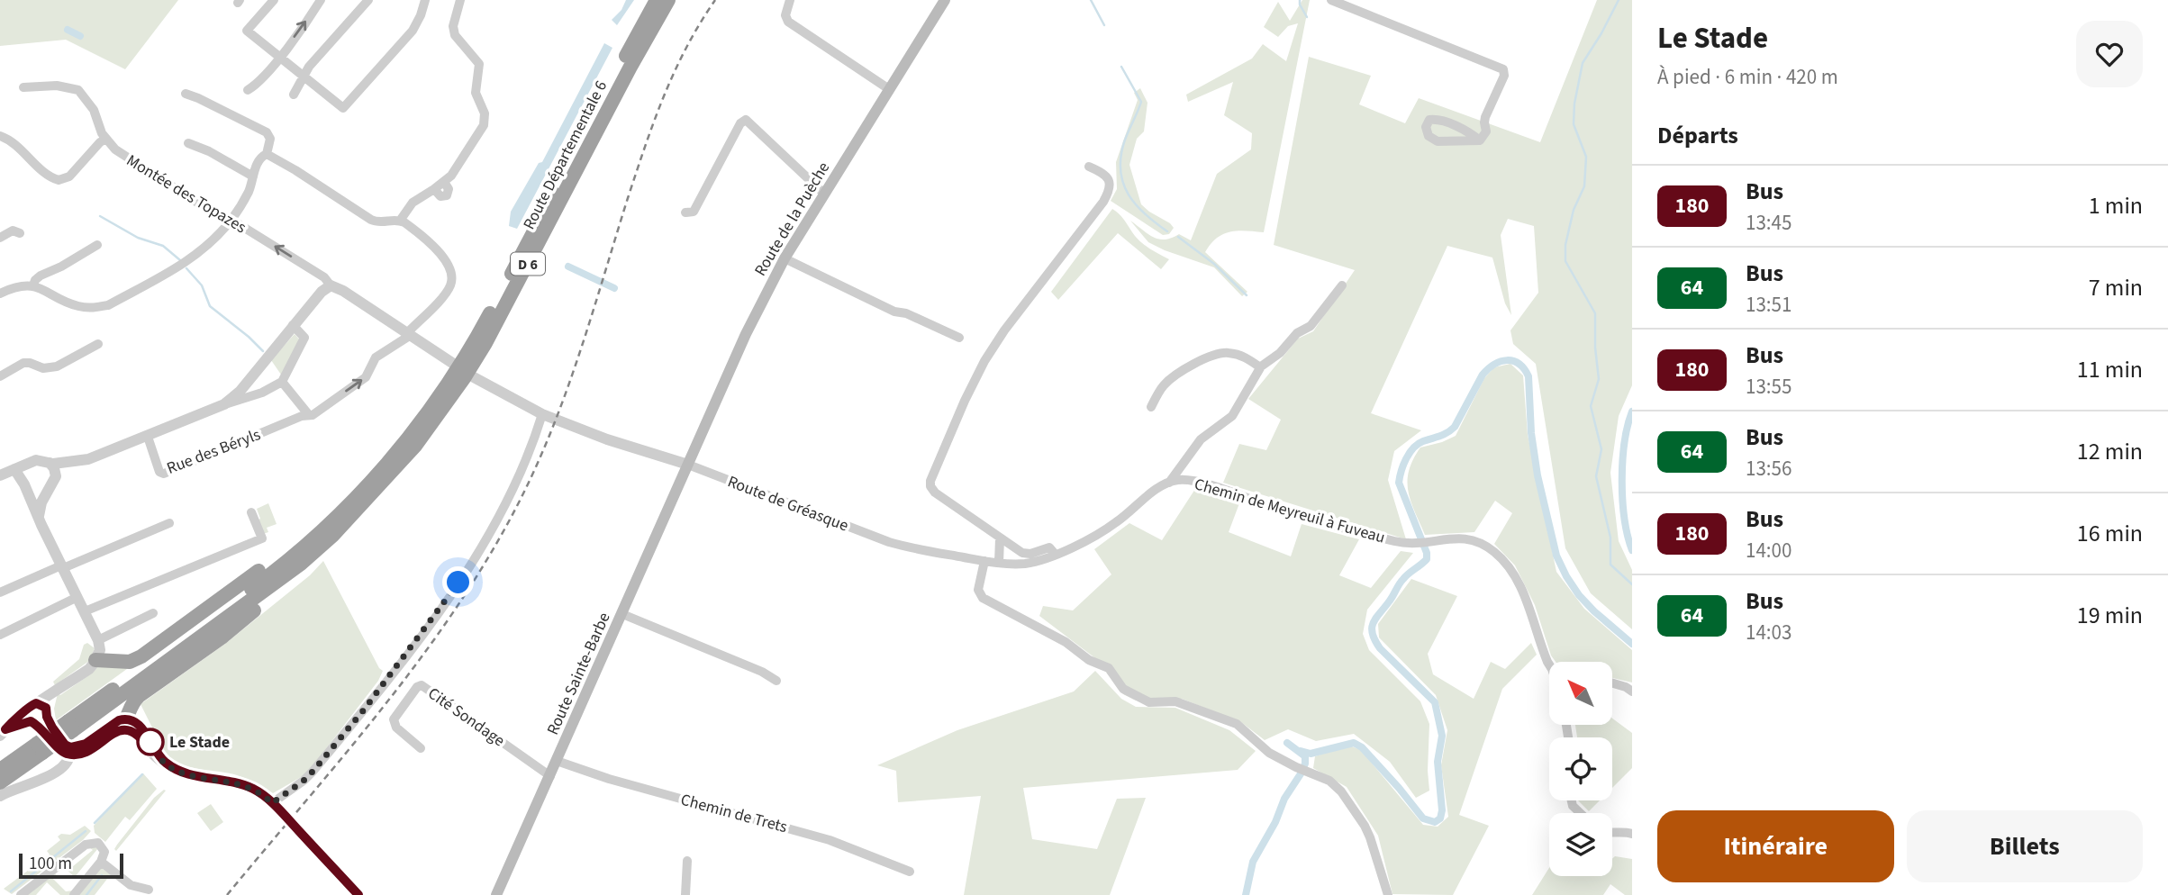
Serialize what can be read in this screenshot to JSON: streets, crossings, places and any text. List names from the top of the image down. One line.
{"streets":{"highway":["Route Départementale 6","D 6"],"main road":["Route de la Puèche","Route Sainte-Barbe"],"street":["Montée des Topazes","Rue des Béryls","Route de Gréasque","Chemin de Meyreuil à Fuveau","Cité Sondage","Chemin de Trets"]},"crossings":[["Route Départementale 6","D 6"],["Route de la Puèche","Route de Gréasque"],["Route de la Puèche","Route Sainte-Barbe"],["Route de Gréasque","Route Sainte-Barbe"],["Route Sainte-Barbe","Cité Sondage"],["Route Sainte-Barbe","Chemin de Trets"]],"places":["Le Stade"],"lines":["bus line 180"],"scale_bar":"100 m","north":"top left","page":{"heading":[["Le Stade","À pied · 6 min · 420 m"],"Départs"],"list":[{"mark":"180","name":"Bus","note":"13:45","value":"1 min"},{"mark":"64","name":"Bus","note":"13:51","value":"7 min"},{"mark":"180","name":"Bus","note":"13:55","value":"11 min"},{"mark":"64","name":"Bus","note":"13:56","value":"12 min"},{"mark":"180","name":"Bus","note":"14:00","value":"16 min"},{"mark":"64","name":"Bus","note":"14:03","value":"19 min"}],"buttons":["Itinéraire","Billets"],"scale":"100 m"}}
